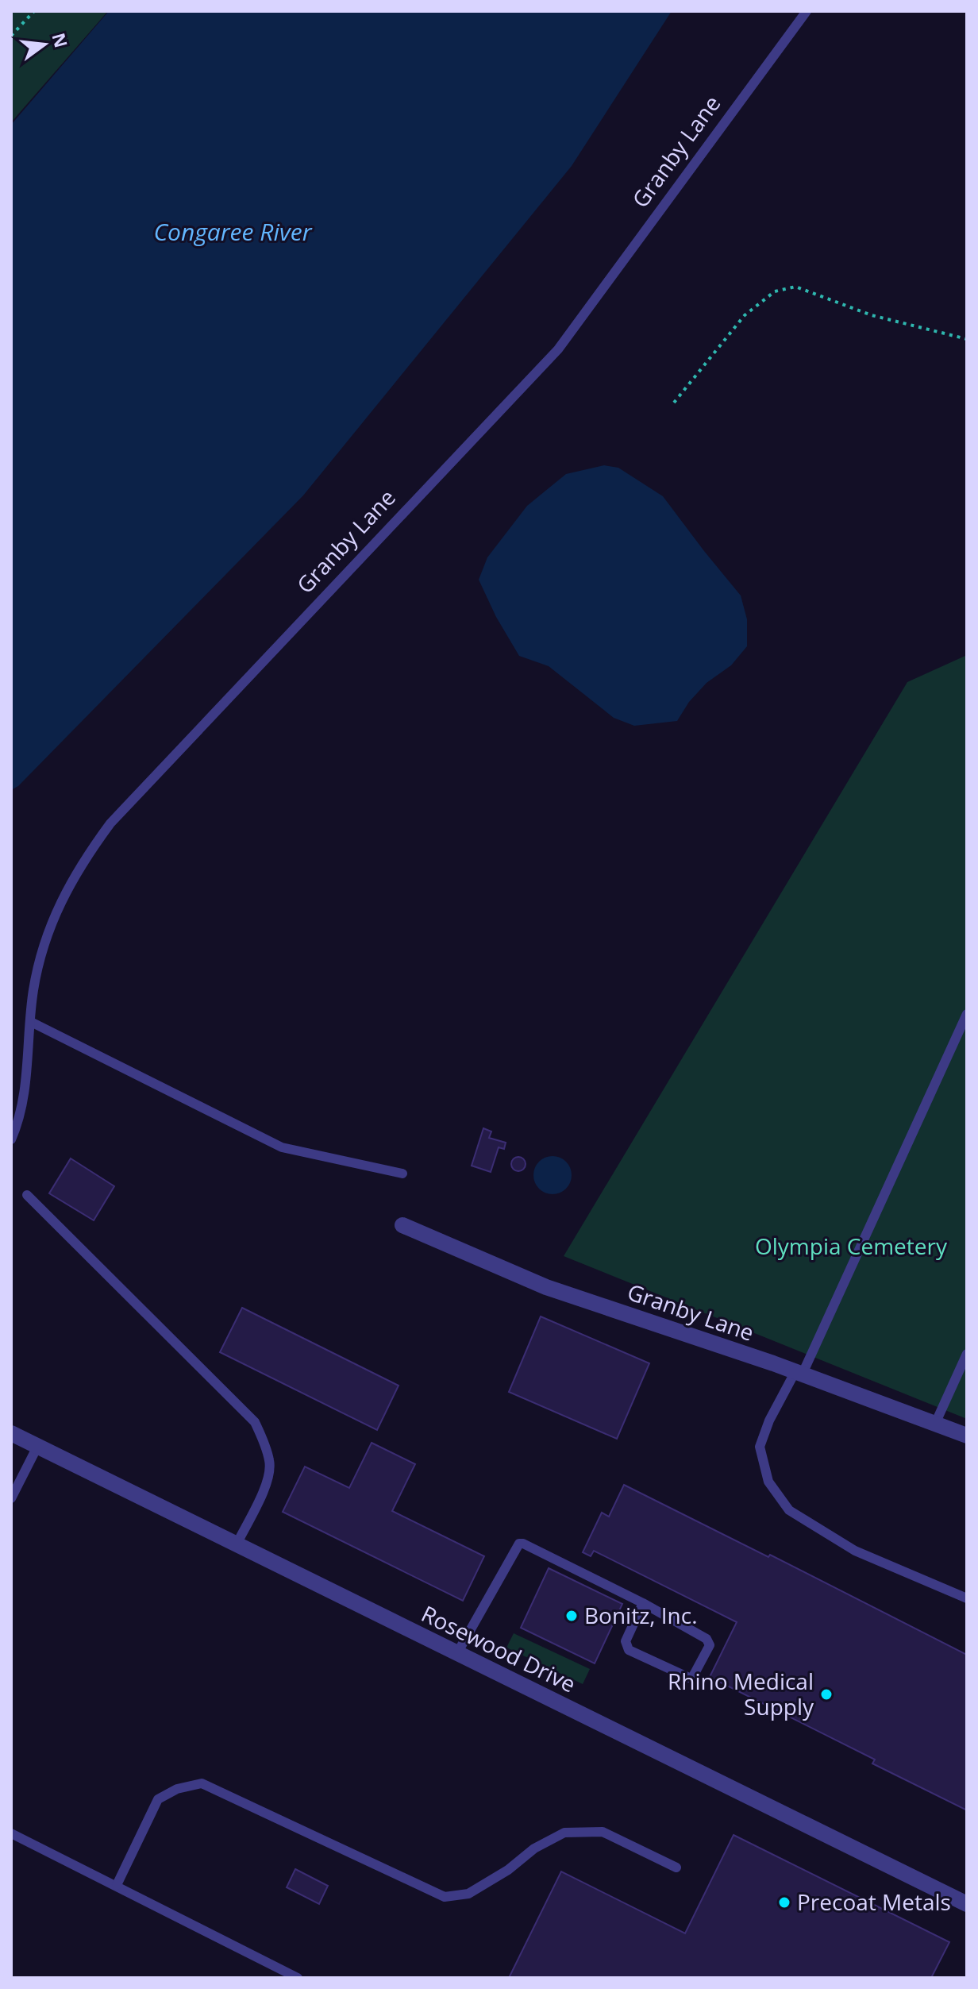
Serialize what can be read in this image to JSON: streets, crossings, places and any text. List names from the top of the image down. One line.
{"streets":{"street":["Granby Lane","Rosewood Drive"]},"water":["Congaree River"],"parks":["Olympia Cemetery"],"places":["Bonitz, Inc.","Rhino Medical Supply","Precoat Metals"],"north":"right"}
